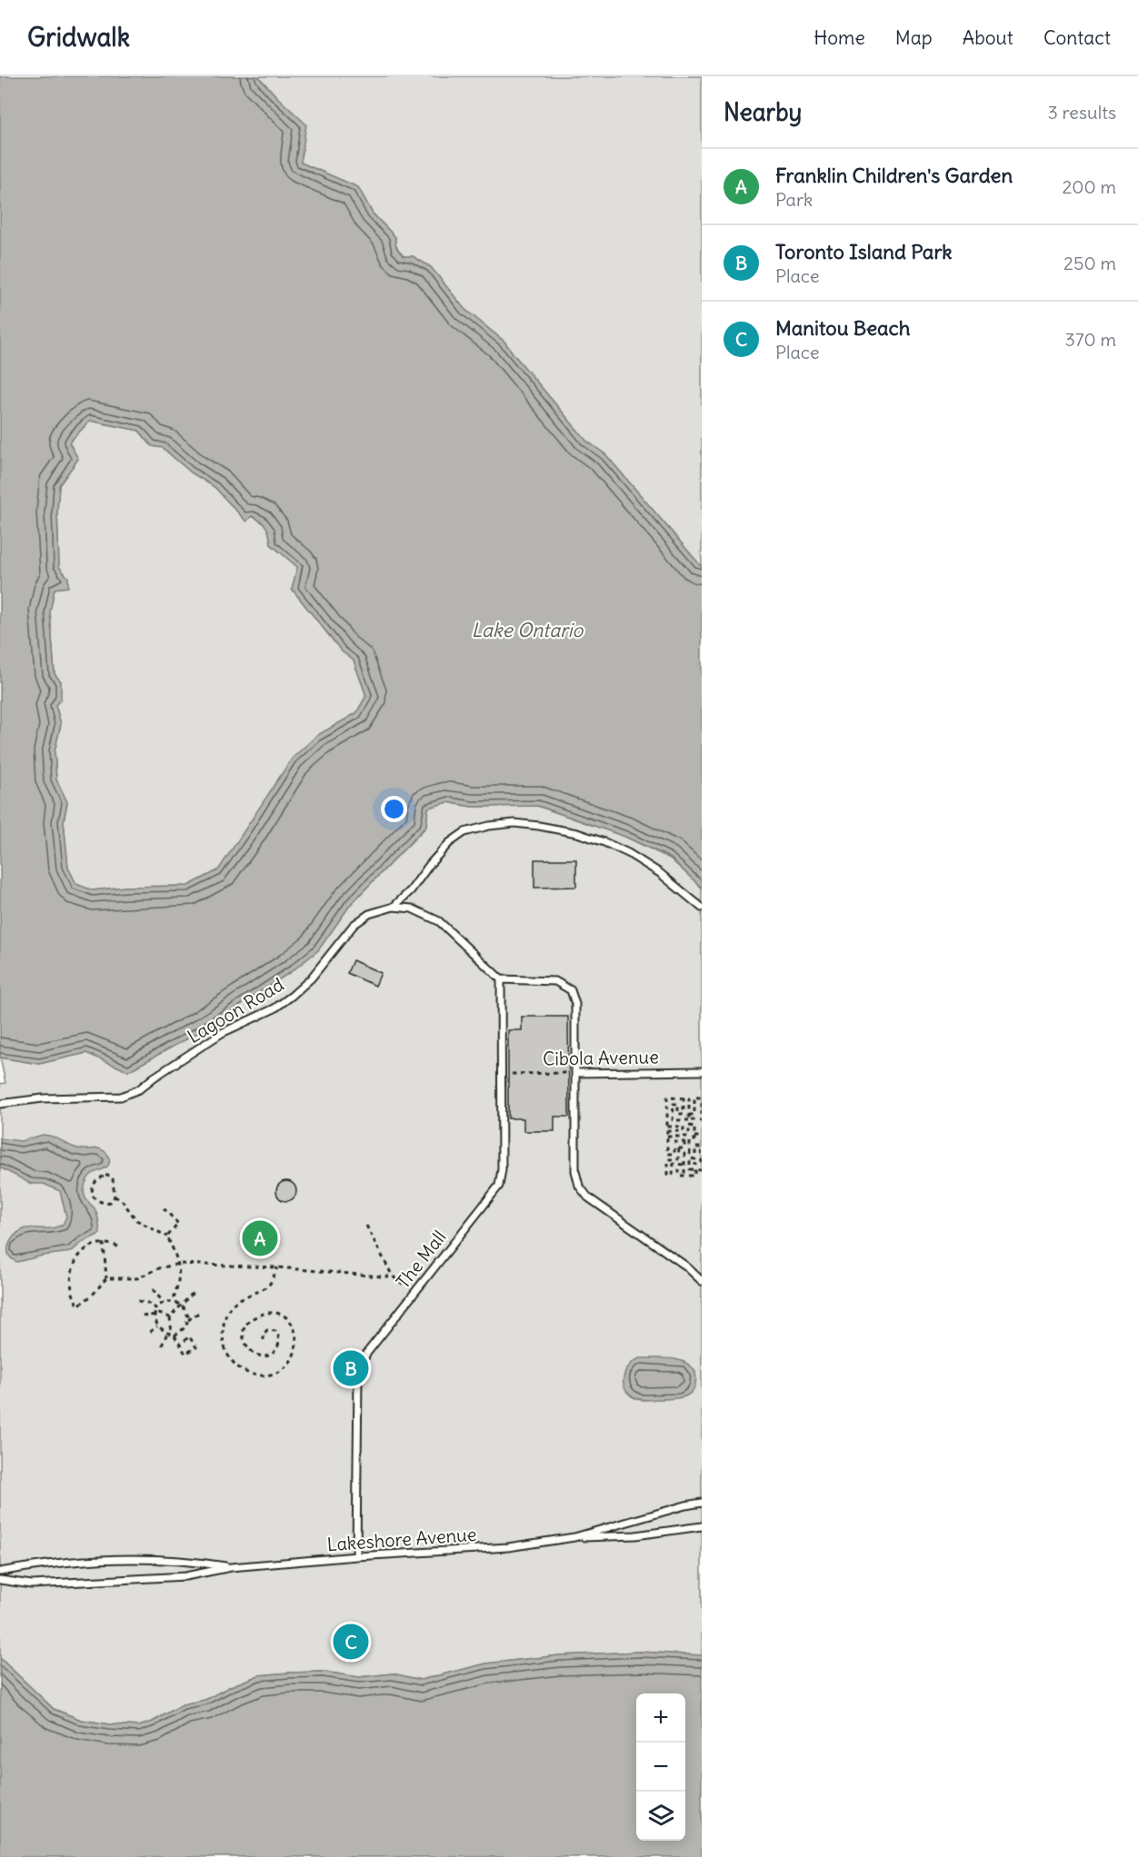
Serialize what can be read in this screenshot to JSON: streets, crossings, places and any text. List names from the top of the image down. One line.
{"streets":{"lane":["Lagoon Road","Cibola Avenue","The Mall","Lakeshore Avenue"]},"crossings":[["Cibola Avenue","The Mall"],["The Mall","Lakeshore Avenue"]],"water":["Lake Ontario"],"page":{"header":"Gridwalk","nav":["Home","Map","About","Contact"],"heading":["Nearby","3 results"],"list":[{"mark":"A","name":"Franklin Children's Garden","note":"Park","value":"200 m"},{"mark":"B","name":"Toronto Island Park","note":"Place","value":"250 m"},{"mark":"C","name":"Manitou Beach","note":"Place","value":"370 m"}],"pins":["A","B","C"],"map_buttons":["+","−"]}}
